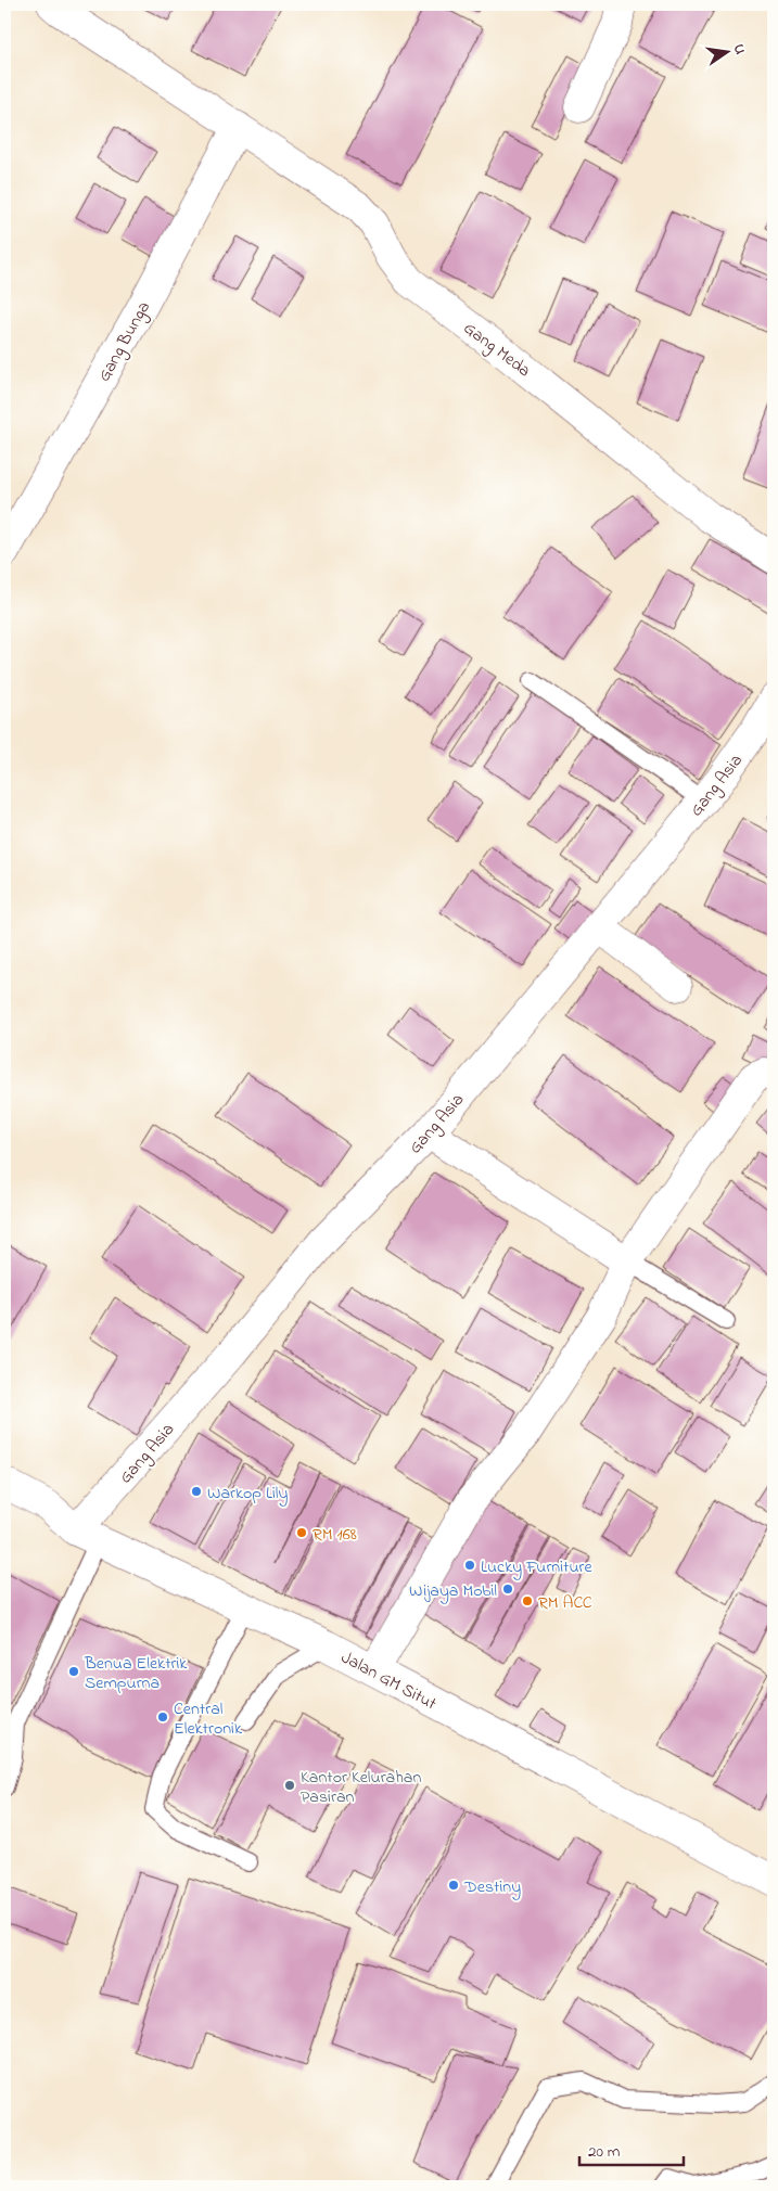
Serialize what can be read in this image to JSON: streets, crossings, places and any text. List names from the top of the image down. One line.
{"streets":{"street":["Gang Bunga","Gang Meda","Gang Asia","Jalan GM Situt"]},"crossings":[["Gang Bunga","Gang Meda"],["Gang Asia","Jalan GM Situt"]],"places":["Warkop Lily","RM 168","Lucky Furniture","Wijaya Mobil","RM ACC","Benua Elektrik Sempurna","Central Elektronik","Kantor Kelurahan Pasiran","Destiny"],"scale_bar":"20 m","north":"right"}
